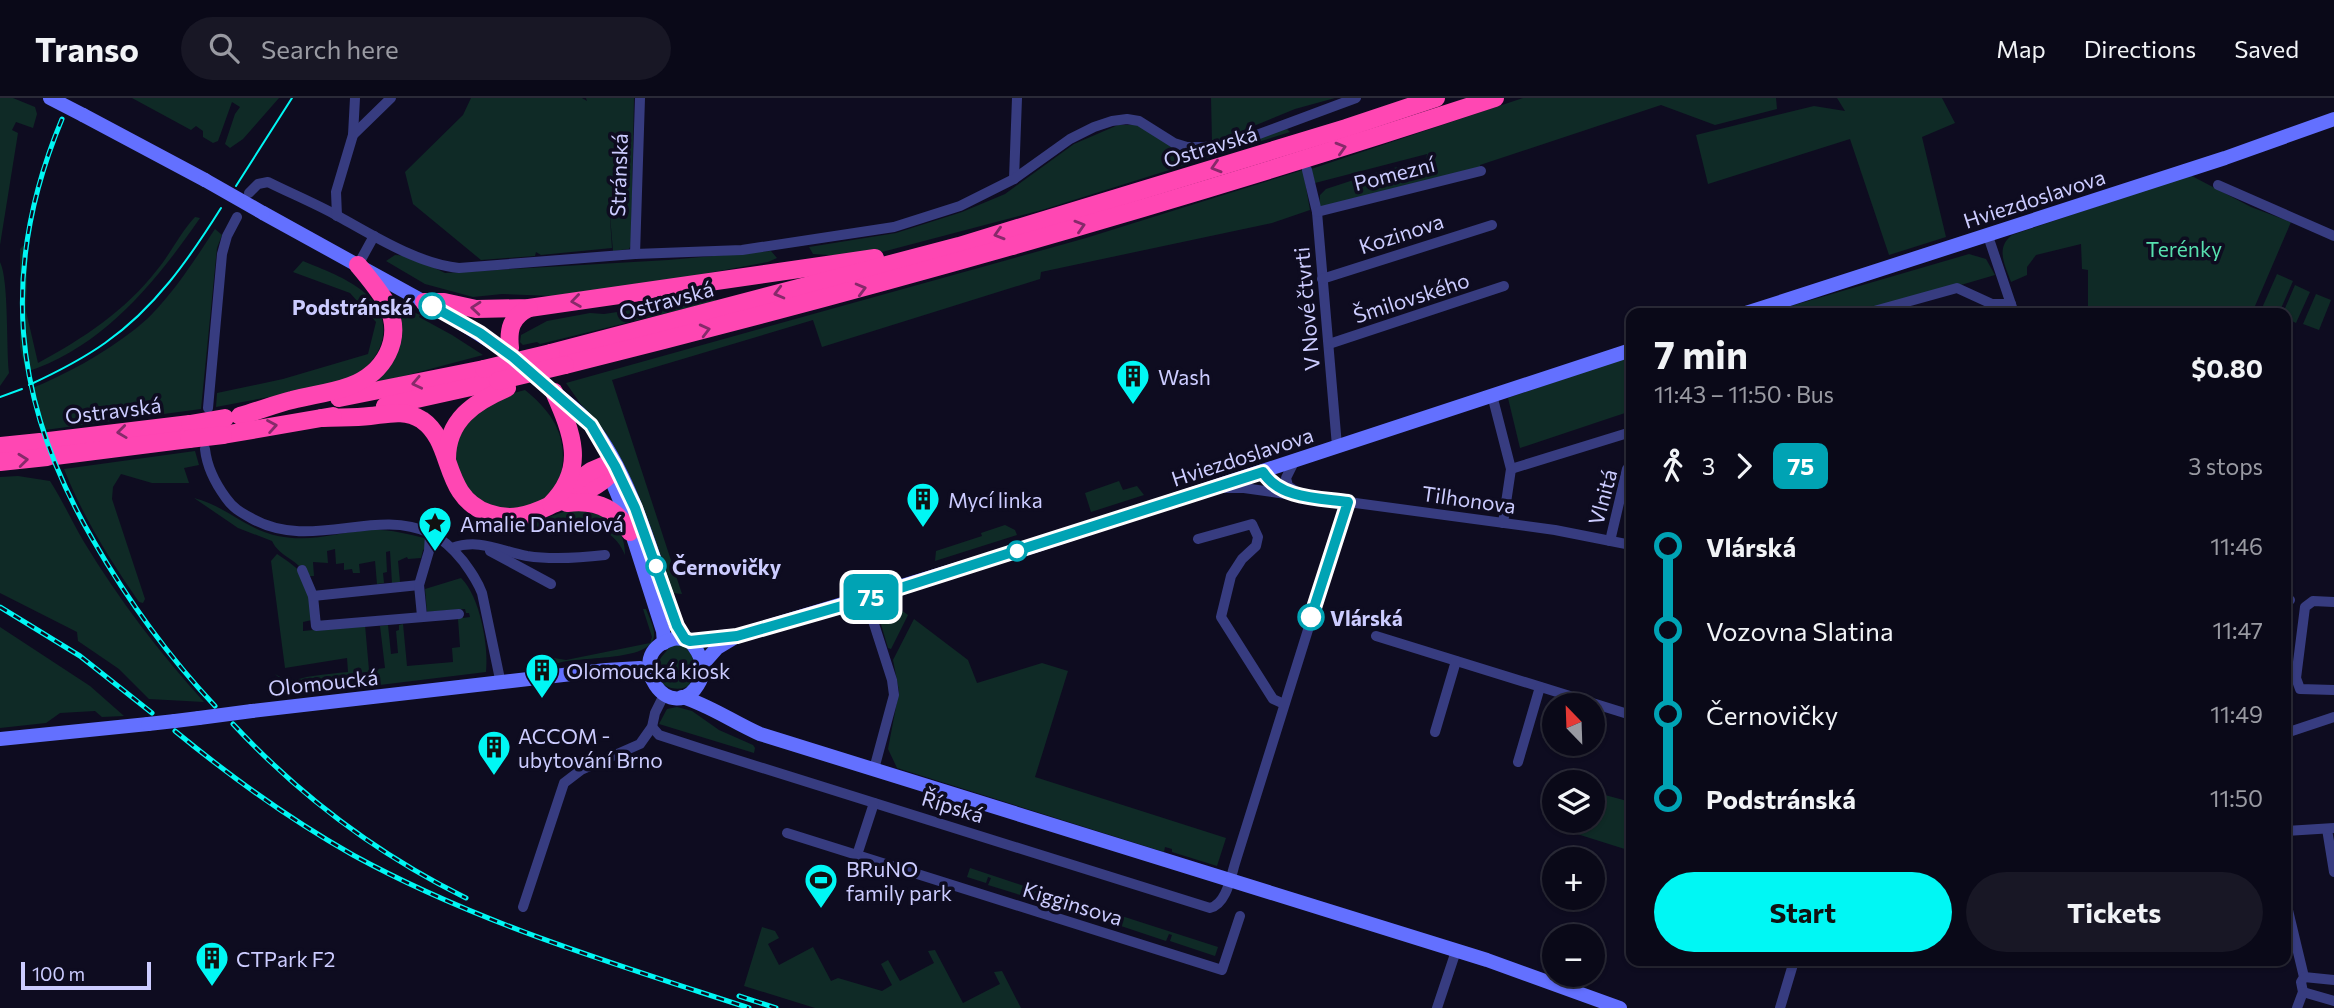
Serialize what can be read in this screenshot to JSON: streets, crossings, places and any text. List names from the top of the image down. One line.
{"streets":{"highway":["Ostravská"],"main road":["Hviezdoslavova","Olomoucká","Řípská"],"street":["Pomezní","Stránská","Kozinova","Šmilovského","V Nové čtvrti","Vlnitá","Tilhonova","Kigginsova"]},"crossings":[["Pomezní","V Nové čtvrti"],["Hviezdoslavova","V Nové čtvrti"],["Hviezdoslavova","Tilhonova"],["Hviezdoslavova","Olomoucká"],["Hviezdoslavova","Řípská"],["Kozinova","V Nové čtvrti"],["Šmilovského","V Nové čtvrti"],["Vlnitá","Tilhonova"],["Olomoucká","Řípská"]],"parks":["Terénky"],"places":{"other":["Podstránská","Černovičky","Vlárská"],"building":["Wash","Mycí linka","Olomoucká kiosk","ACCOM - ubytování Brno","CTPark F2"],"place":["Amalie Danielová"],"sports":["BRuNO family park"]},"lines":["bus line 75"],"scale_bar":"100 m","north":"top left","page":{"header":"Transo","search":"Search here","nav":["Map","Directions","Saved"],"on_map":"75","heading":["7 min","11:43 – 11:50 · Bus","$0.80"],"legs":["3","75","3 stops"],"list":[{"name":"Vlárská","value":"11:46"},{"name":"Vozovna Slatina","value":"11:47"},{"name":"Černovičky","value":"11:49"},{"name":"Podstránská","value":"11:50"}],"map_buttons":["+","−"],"buttons":["Start","Tickets"],"scale":"100 m"}}
